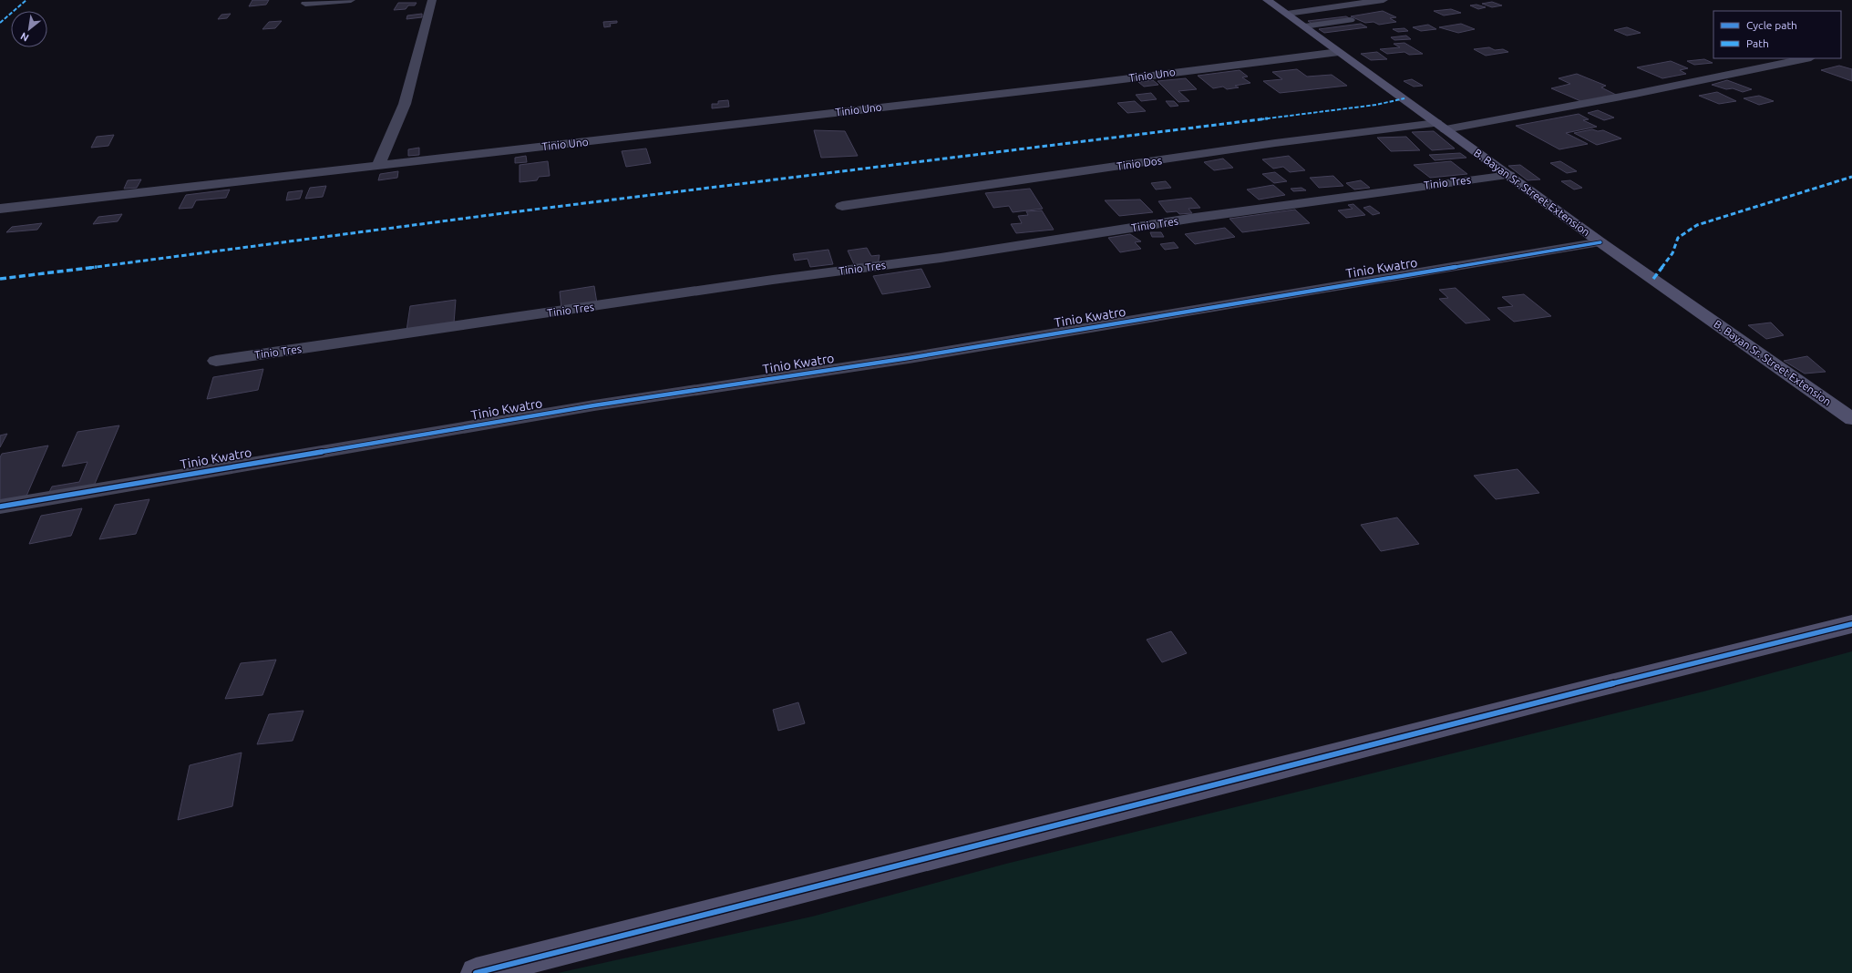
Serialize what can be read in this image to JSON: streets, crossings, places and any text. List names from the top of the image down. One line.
{"streets":{"street":["Tinio Uno","Tinio Dos","Tinio Tres","B. Bayan Sr. Street Extension","Tinio Kwatro"]},"crossings":[["Tinio Uno","B. Bayan Sr. Street Extension"],["Tinio Dos","B. Bayan Sr. Street Extension"],["Tinio Tres","B. Bayan Sr. Street Extension"],["B. Bayan Sr. Street Extension","Tinio Kwatro"]],"legend":["Cycle path","Path"],"north":"bottom left"}
